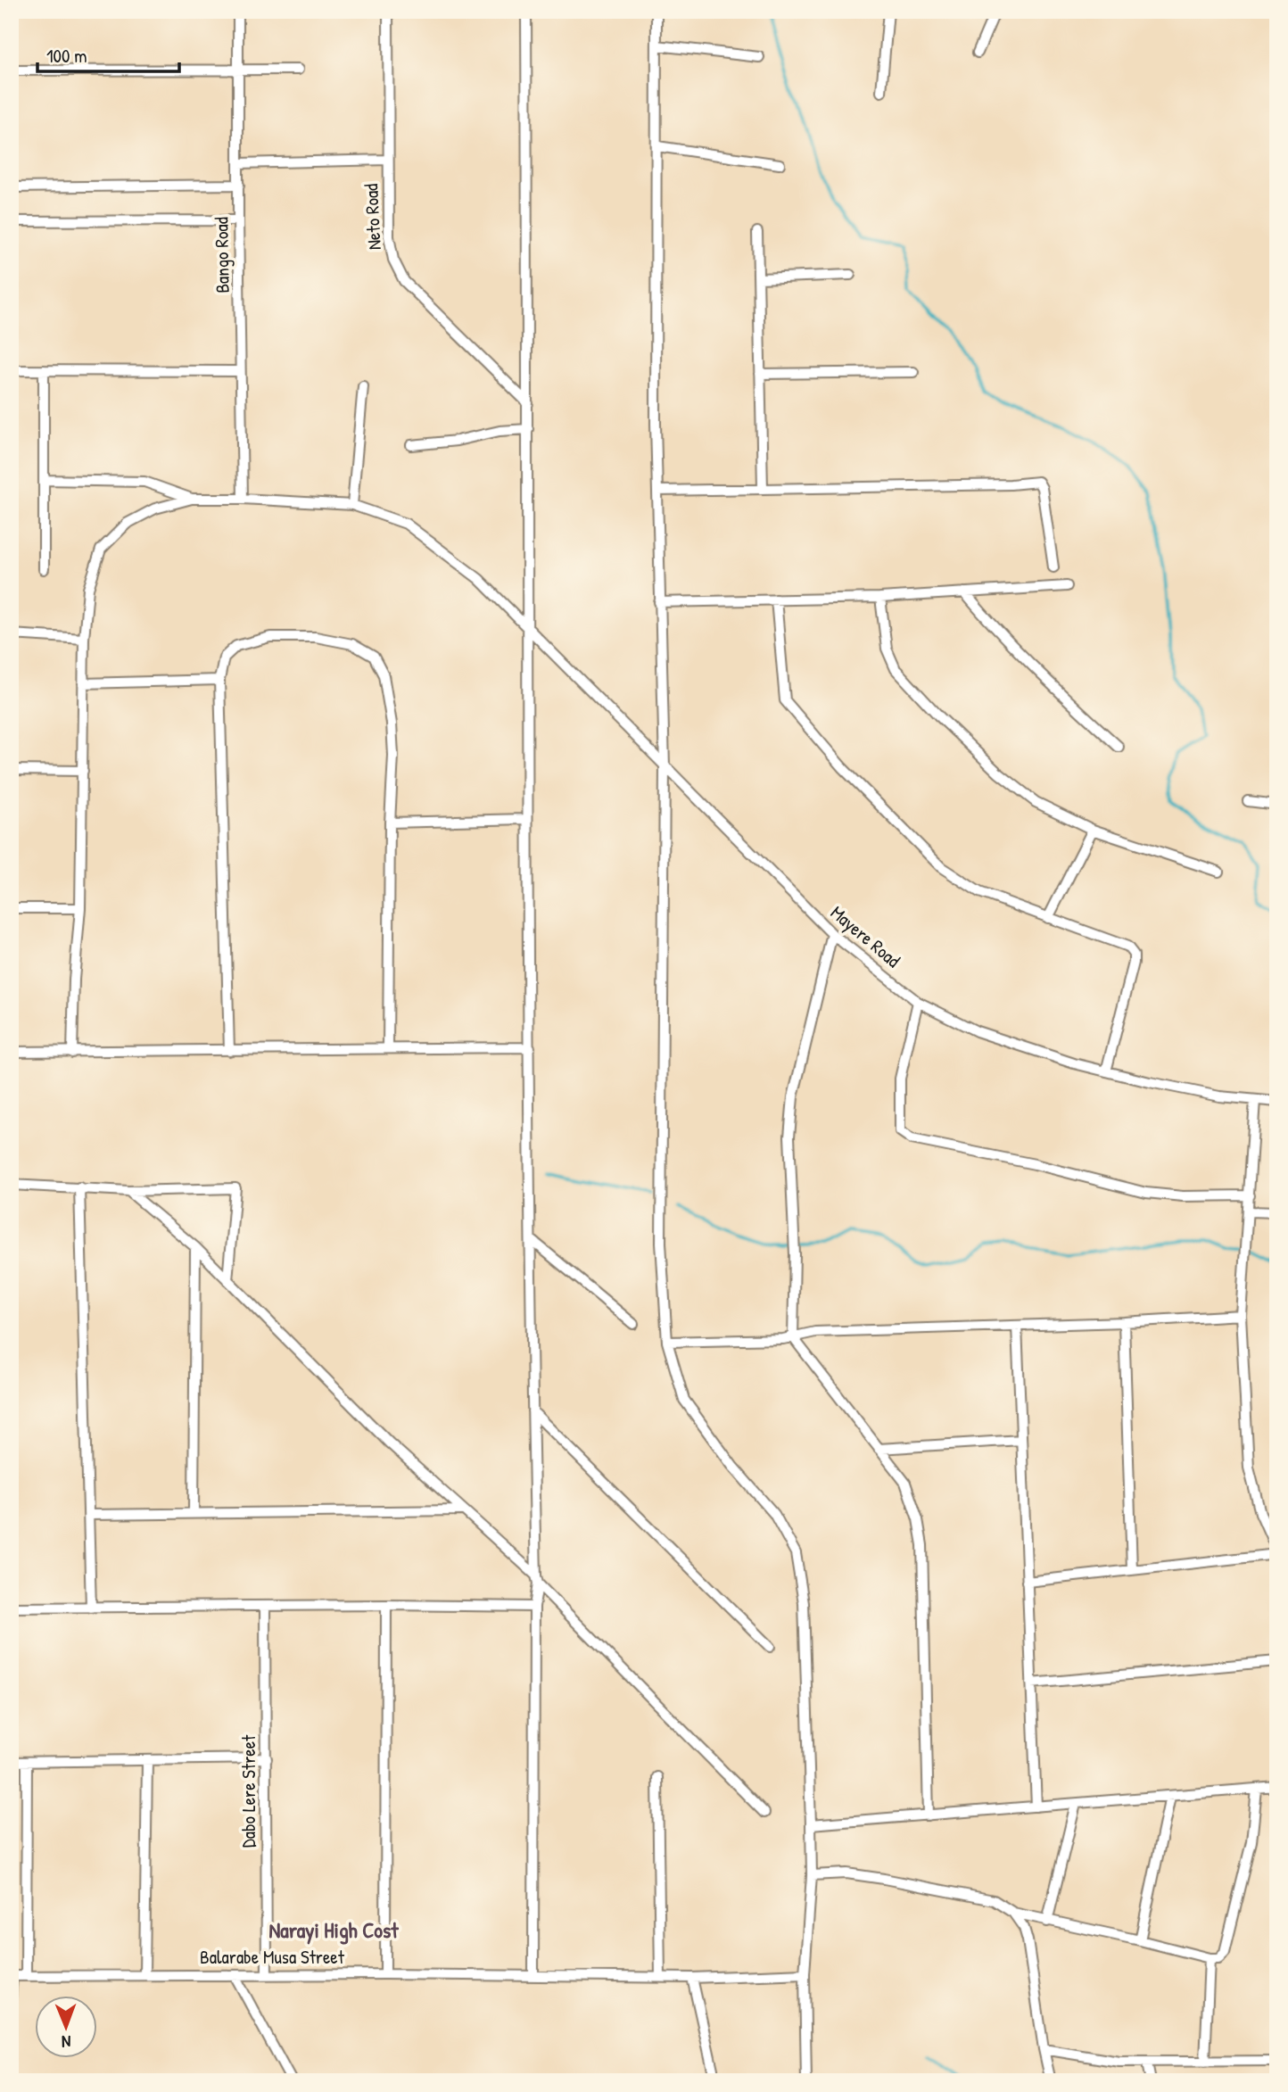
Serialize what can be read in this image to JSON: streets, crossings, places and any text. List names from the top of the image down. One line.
{"streets":{"street":["Neto Road","Bango Road","Mayere Road","Dabo Lere Street","Balarabe Musa Street"]},"crossings":[["Bango Road","Mayere Road"],["Dabo Lere Street","Balarabe Musa Street"]],"districts":["Narayi High Cost"],"scale_bar":"100 m","north":"bottom"}
